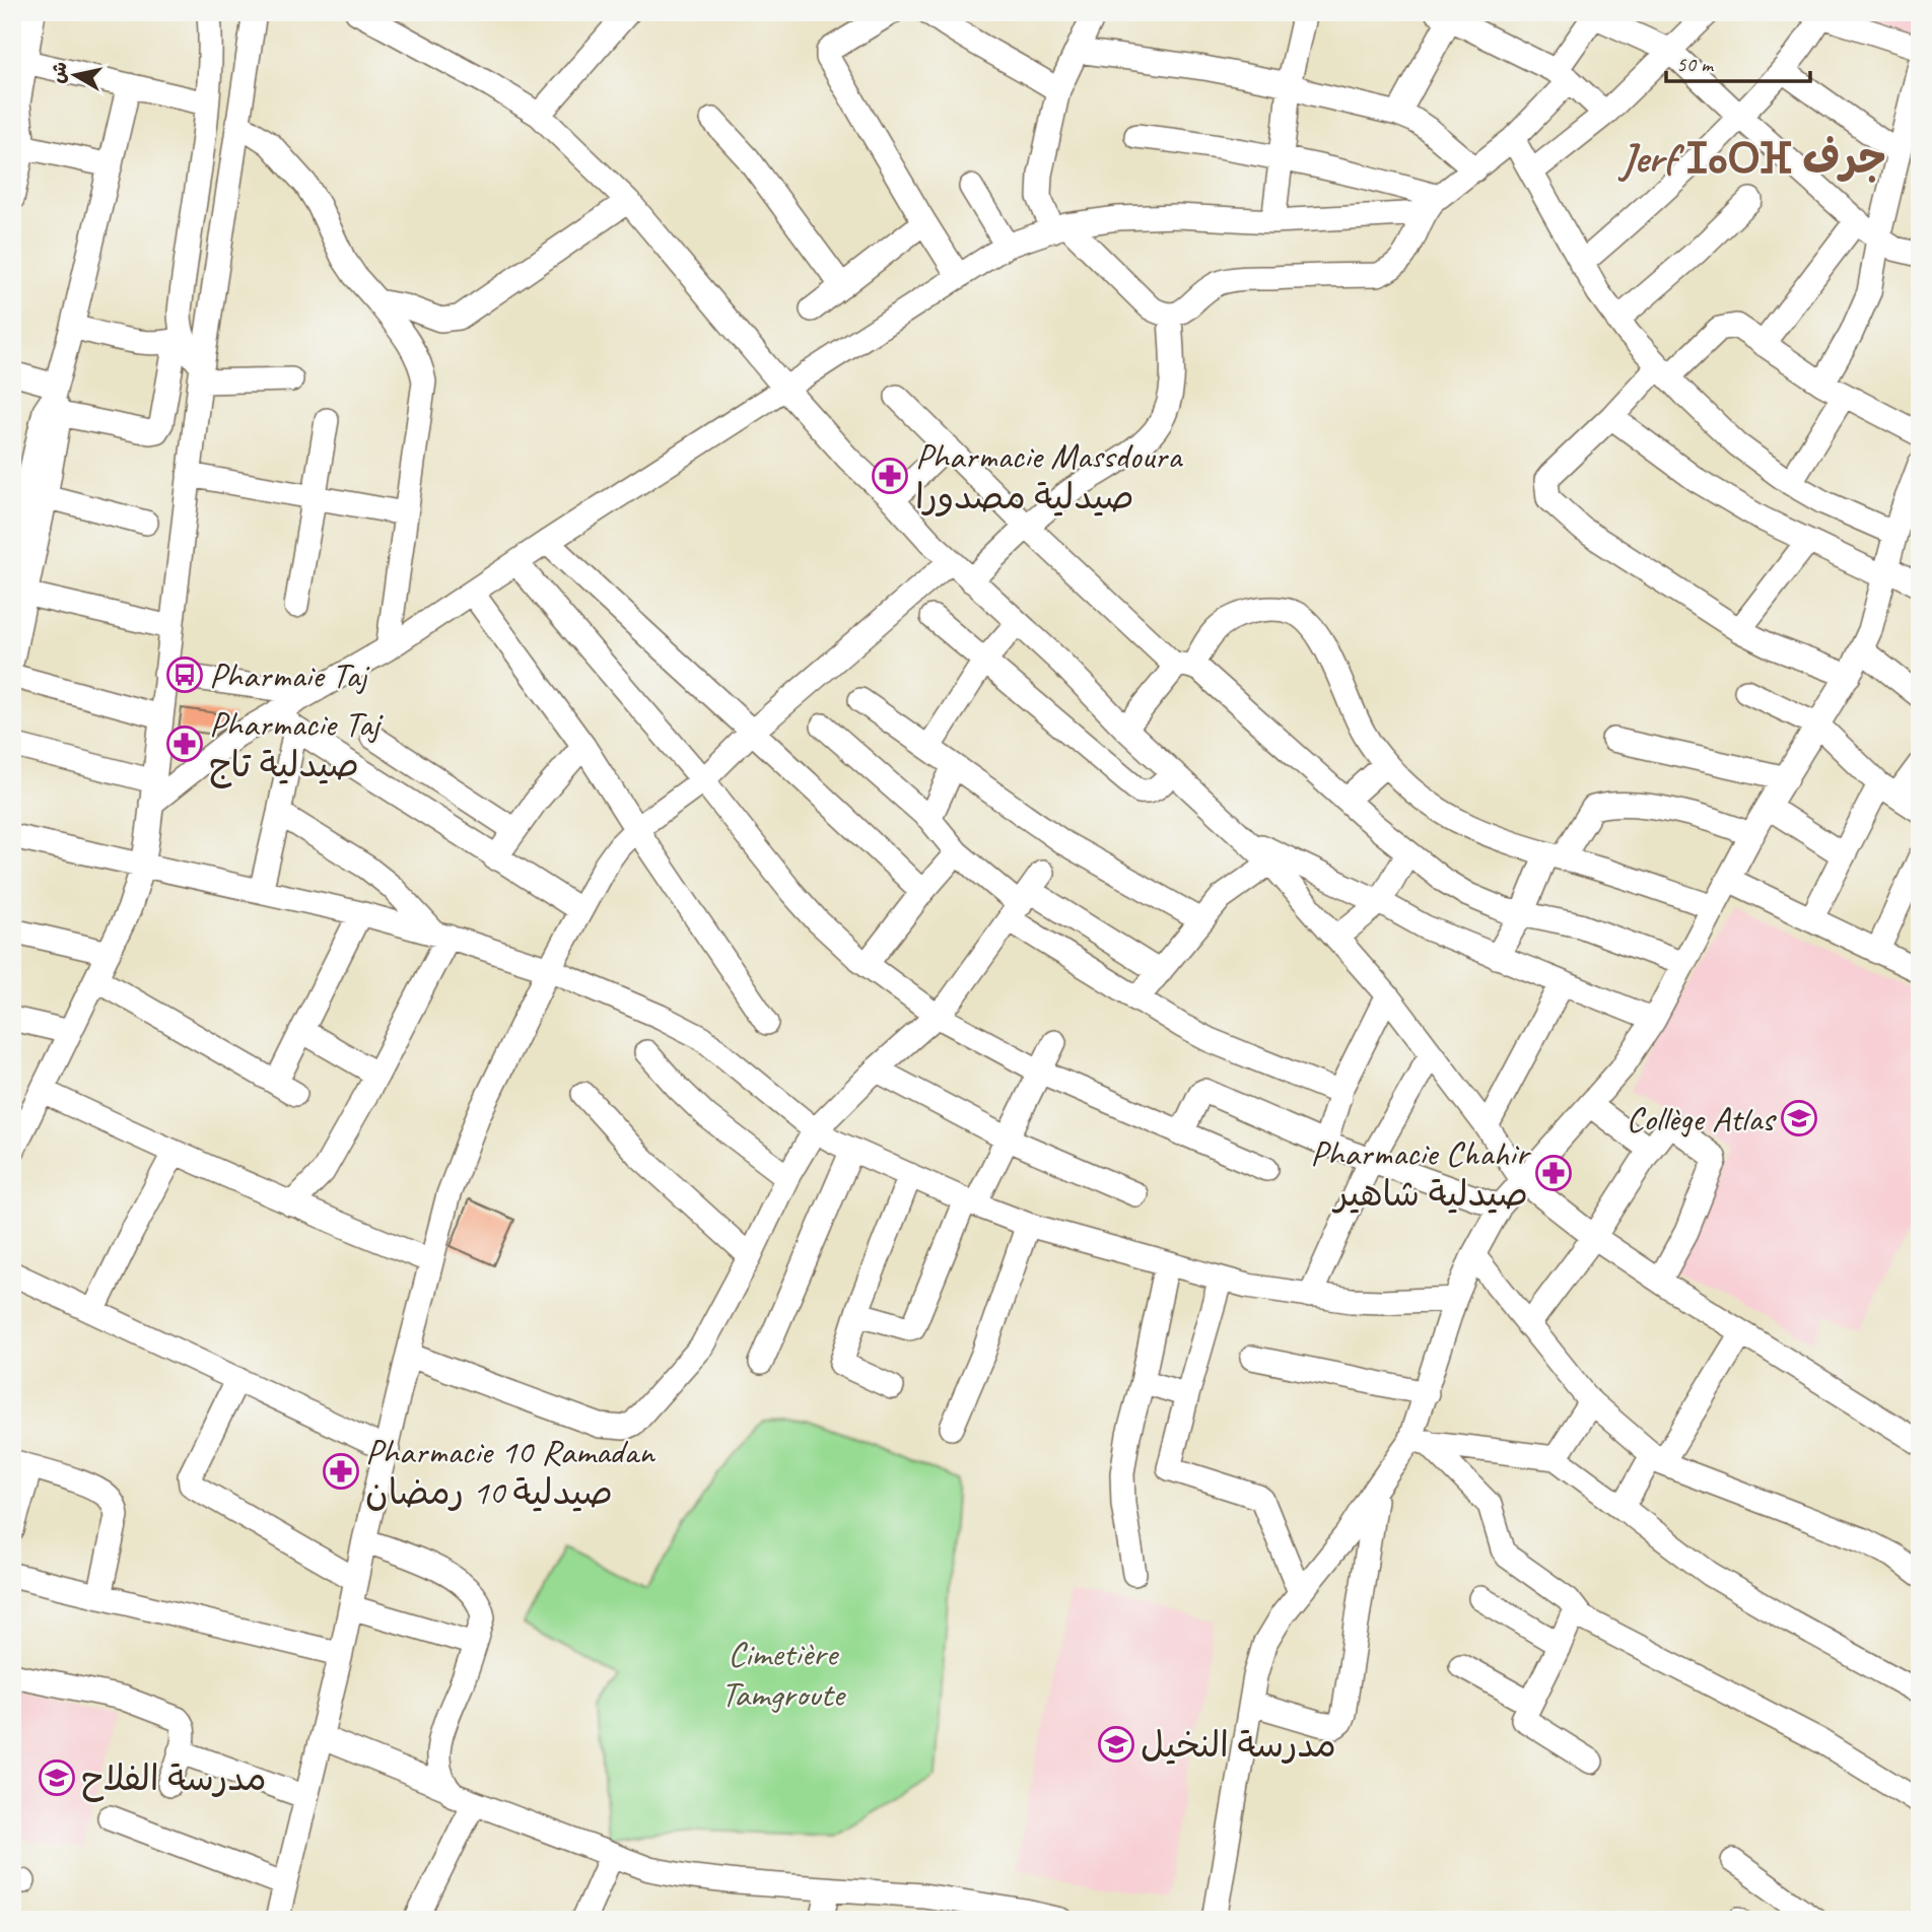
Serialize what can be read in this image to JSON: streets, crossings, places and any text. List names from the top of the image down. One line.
{"districts":["Jerf ⵊⴰⵔⴼ جرف"],"parks":["Cimetière Tamgroute"],"places":{"pharmacy":["Pharmacie Massdoura صيدلية مصدورا","Pharmacie Taj صيدلية تاج","Pharmacie Chahir صيدلية شاهير","Pharmacie 10 Ramadan صيدلية 10 رمضان"],"bus stop":["Pharmaie Taj"],"school or university":["Collège Atlas","مدرسة النخيل","مدرسة الفلاح"]},"scale_bar":"50 m","north":"left"}
